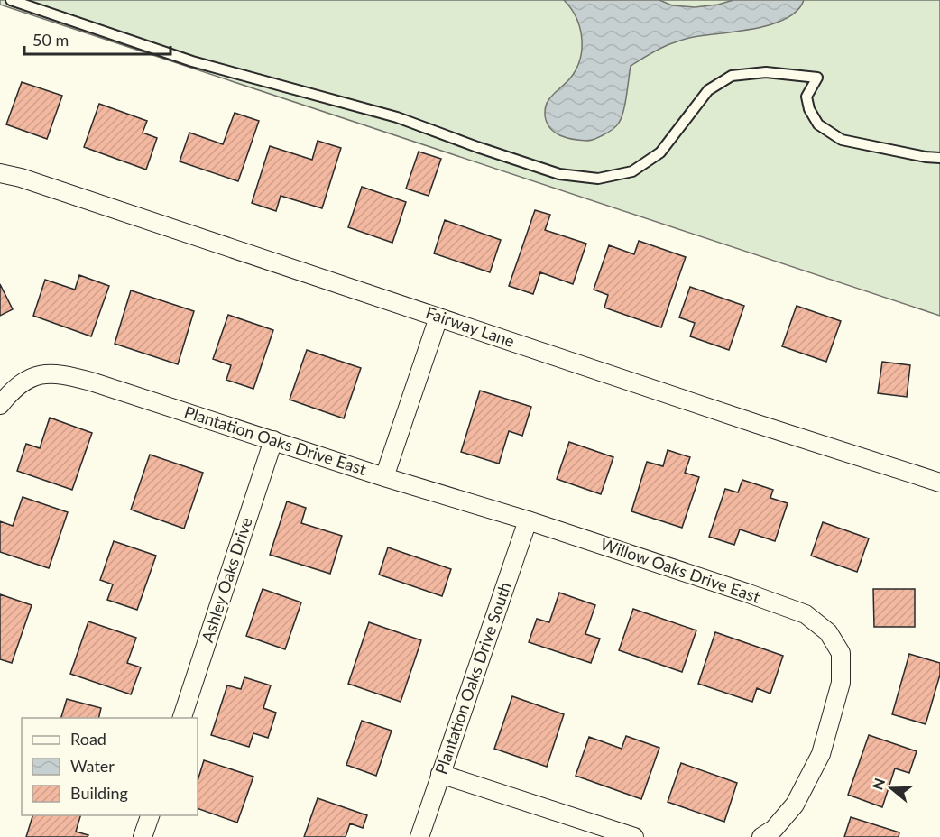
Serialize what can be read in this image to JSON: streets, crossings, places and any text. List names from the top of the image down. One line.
{"streets":{"street":["Fairway Lane","Plantation Oaks Drive East","Willow Oaks Drive East","Ashley Oaks Drive","Plantation Oaks Drive South"]},"crossings":[["Plantation Oaks Drive East","Willow Oaks Drive East"],["Plantation Oaks Drive East","Ashley Oaks Drive"],["Plantation Oaks Drive East","Plantation Oaks Drive South"],["Willow Oaks Drive East","Plantation Oaks Drive South"]],"legend":["Road","Water","Building"],"scale_bar":"50 m","north":"left"}
